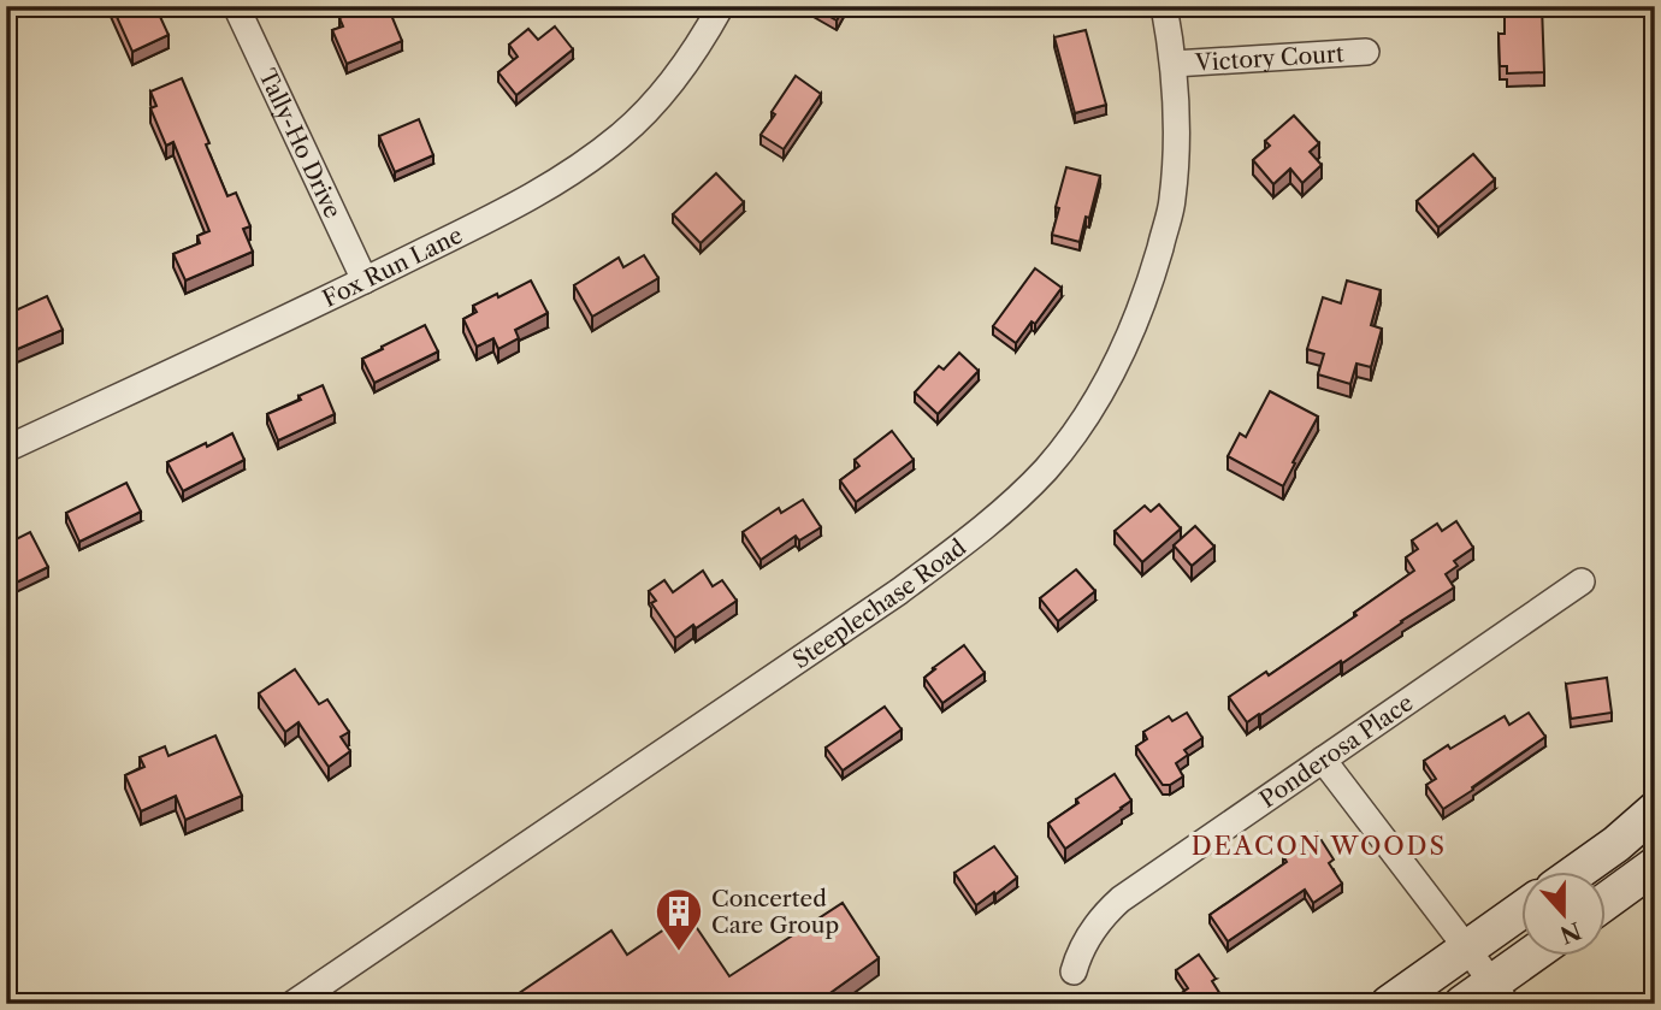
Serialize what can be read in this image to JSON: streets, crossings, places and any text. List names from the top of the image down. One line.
{"streets":{"street":["Victory Court","Tally-Ho Drive","Fox Run Lane","Steeplechase Road","Ponderosa Place"]},"crossings":[["Victory Court","Steeplechase Road"],["Tally-Ho Drive","Fox Run Lane"]],"districts":["DEACON WOODS"],"places":{"building":["Concerted Care Group"]},"north":"bottom"}
